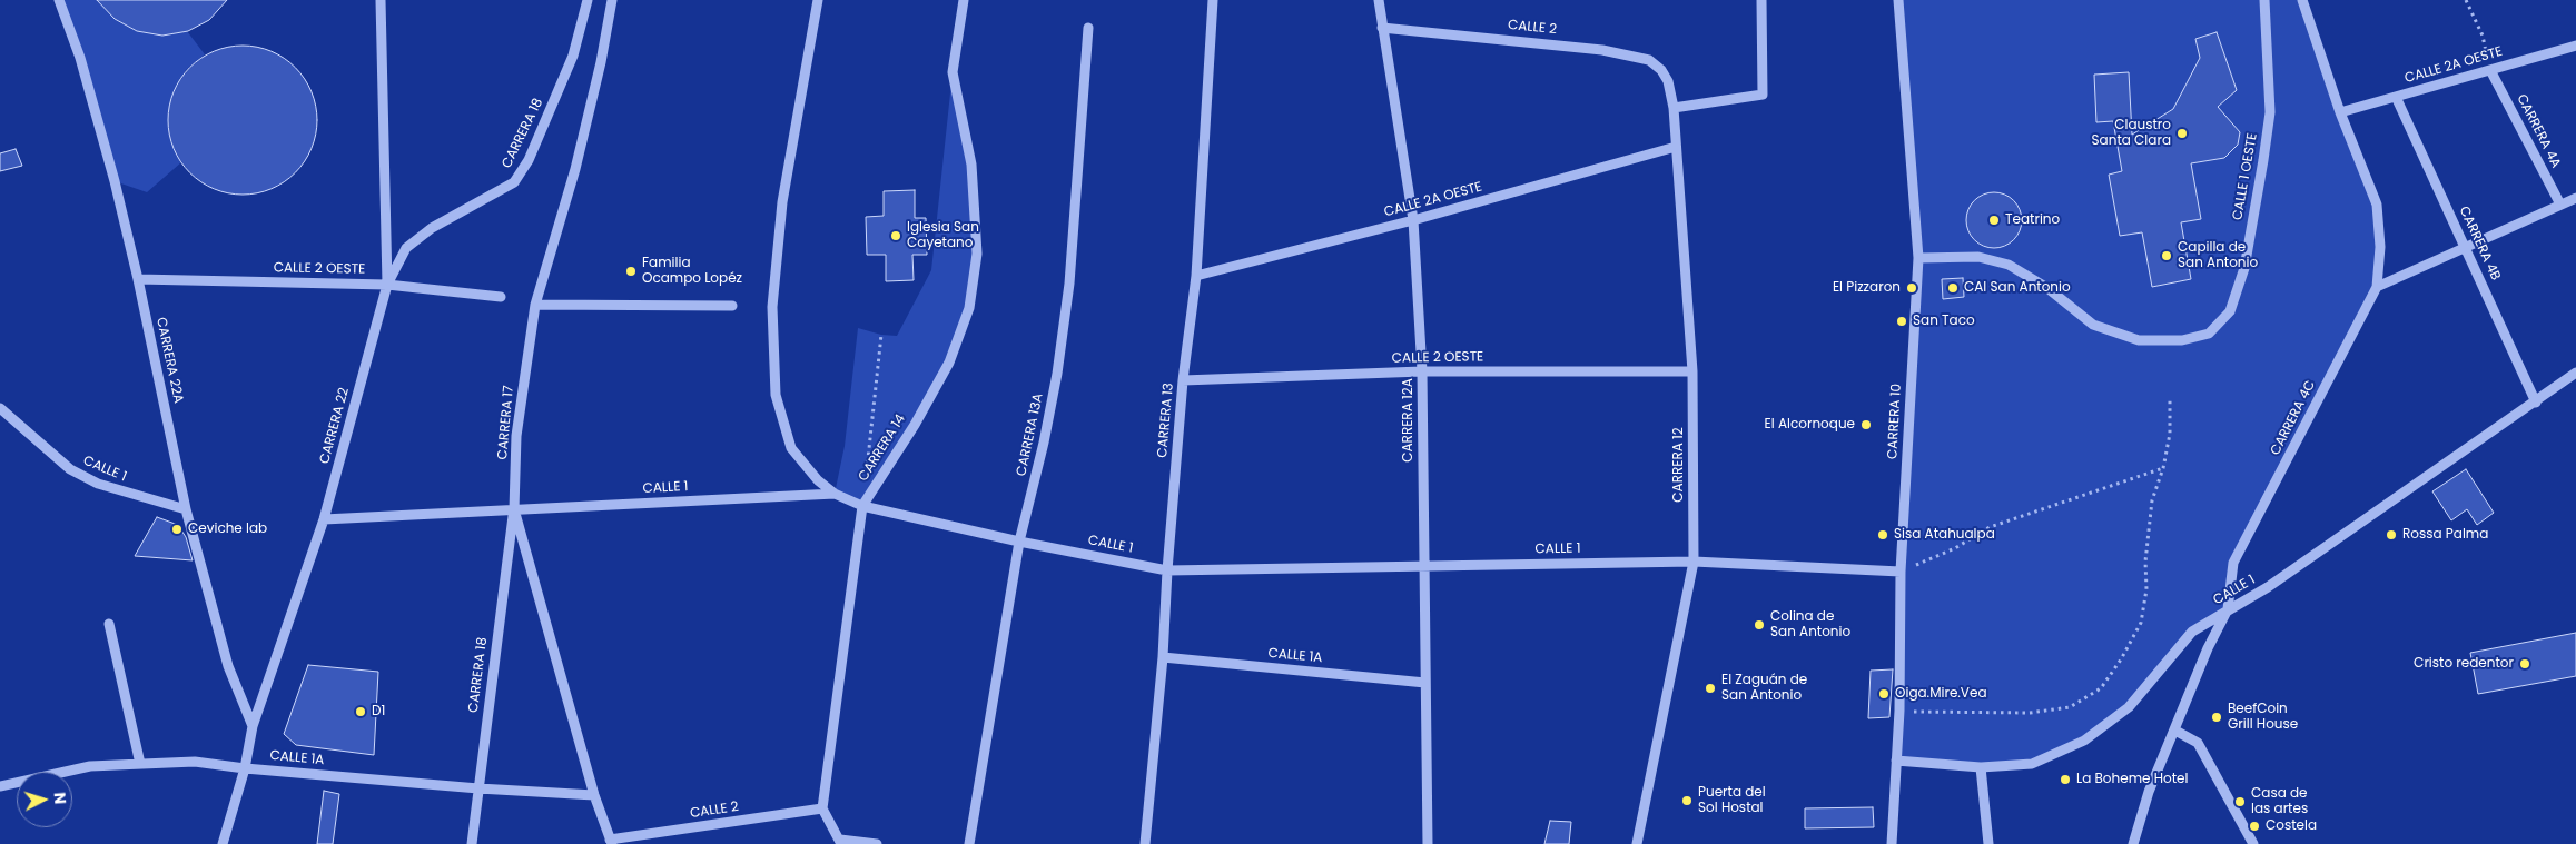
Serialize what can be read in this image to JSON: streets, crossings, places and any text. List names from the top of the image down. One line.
{"streets":{"street":["CALLE 2","CALLE 2A OESTE","CARRERA 4A","CARRERA 18","CALLE 1 OESTE","CARRERA 4B","CALLE 2 OESTE","CARRERA 22A","CARRERA 4C","CARRERA 13","CARRERA 12A","CARRERA 10","CARRERA 17","CARRERA 22","CARRERA 13A","CARRERA 14","CARRERA 12","CALLE 1","CALLE 1A"]},"crossings":[["CALLE 2","CARRERA 12A"],["CALLE 2","CARRERA 17"],["CALLE 2","CARRERA 14"],["CALLE 2","CARRERA 12"],["CALLE 2A OESTE","CARRERA 4A"],["CALLE 2A OESTE","CARRERA 4B"],["CALLE 2A OESTE","CARRERA 4C"],["CALLE 2A OESTE","CARRERA 13"],["CALLE 2A OESTE","CARRERA 12A"],["CALLE 2A OESTE","CARRERA 12"],["CARRERA 18","CALLE 2 OESTE"],["CARRERA 18","CARRERA 17"],["CARRERA 18","CARRERA 22"],["CARRERA 18","CALLE 1"],["CARRERA 18","CALLE 1A"],["CALLE 1 OESTE","CARRERA 10"],["CARRERA 4B","CALLE 1"],["CALLE 2 OESTE","CARRERA 22A"],["CALLE 2 OESTE","CARRERA 13"],["CALLE 2 OESTE","CARRERA 12A"],["CALLE 2 OESTE","CARRERA 22"],["CALLE 2 OESTE","CARRERA 12"],["CARRERA 22A","CARRERA 22"],["CARRERA 22A","CALLE 1"],["CARRERA 4C","CALLE 1"],["CARRERA 13","CALLE 1"],["CARRERA 13","CALLE 1A"],["CARRERA 12A","CALLE 1"],["CARRERA 12A","CALLE 1A"],["CARRERA 10","CALLE 1"],["CARRERA 17","CALLE 1"],["CARRERA 17","CALLE 1A"],["CARRERA 22","CALLE 1"],["CARRERA 22","CALLE 1A"],["CARRERA 13A","CALLE 1"],["CARRERA 14","CALLE 1"],["CARRERA 12","CALLE 1"]],"places":["Claustro Santa Clara","Teatrino","Iglesia San Cayetano","Capilla de San Antonio","Familia Ocampo Lopéz","El Pizzaron","CAI San Antonio","San Taco","El Alcornoque","Ceviche lab","Sisa Atahualpa","Rossa Palma","Colina de San Antonio","Cristo redentor","El Zaguán de San Antonio","Oiga.Mire.Vea","D1","BeefCoin Grill House","La Boheme Hotel","Puerta del Sol Hostal","Casa de las artes","Costela"],"north":"right"}
